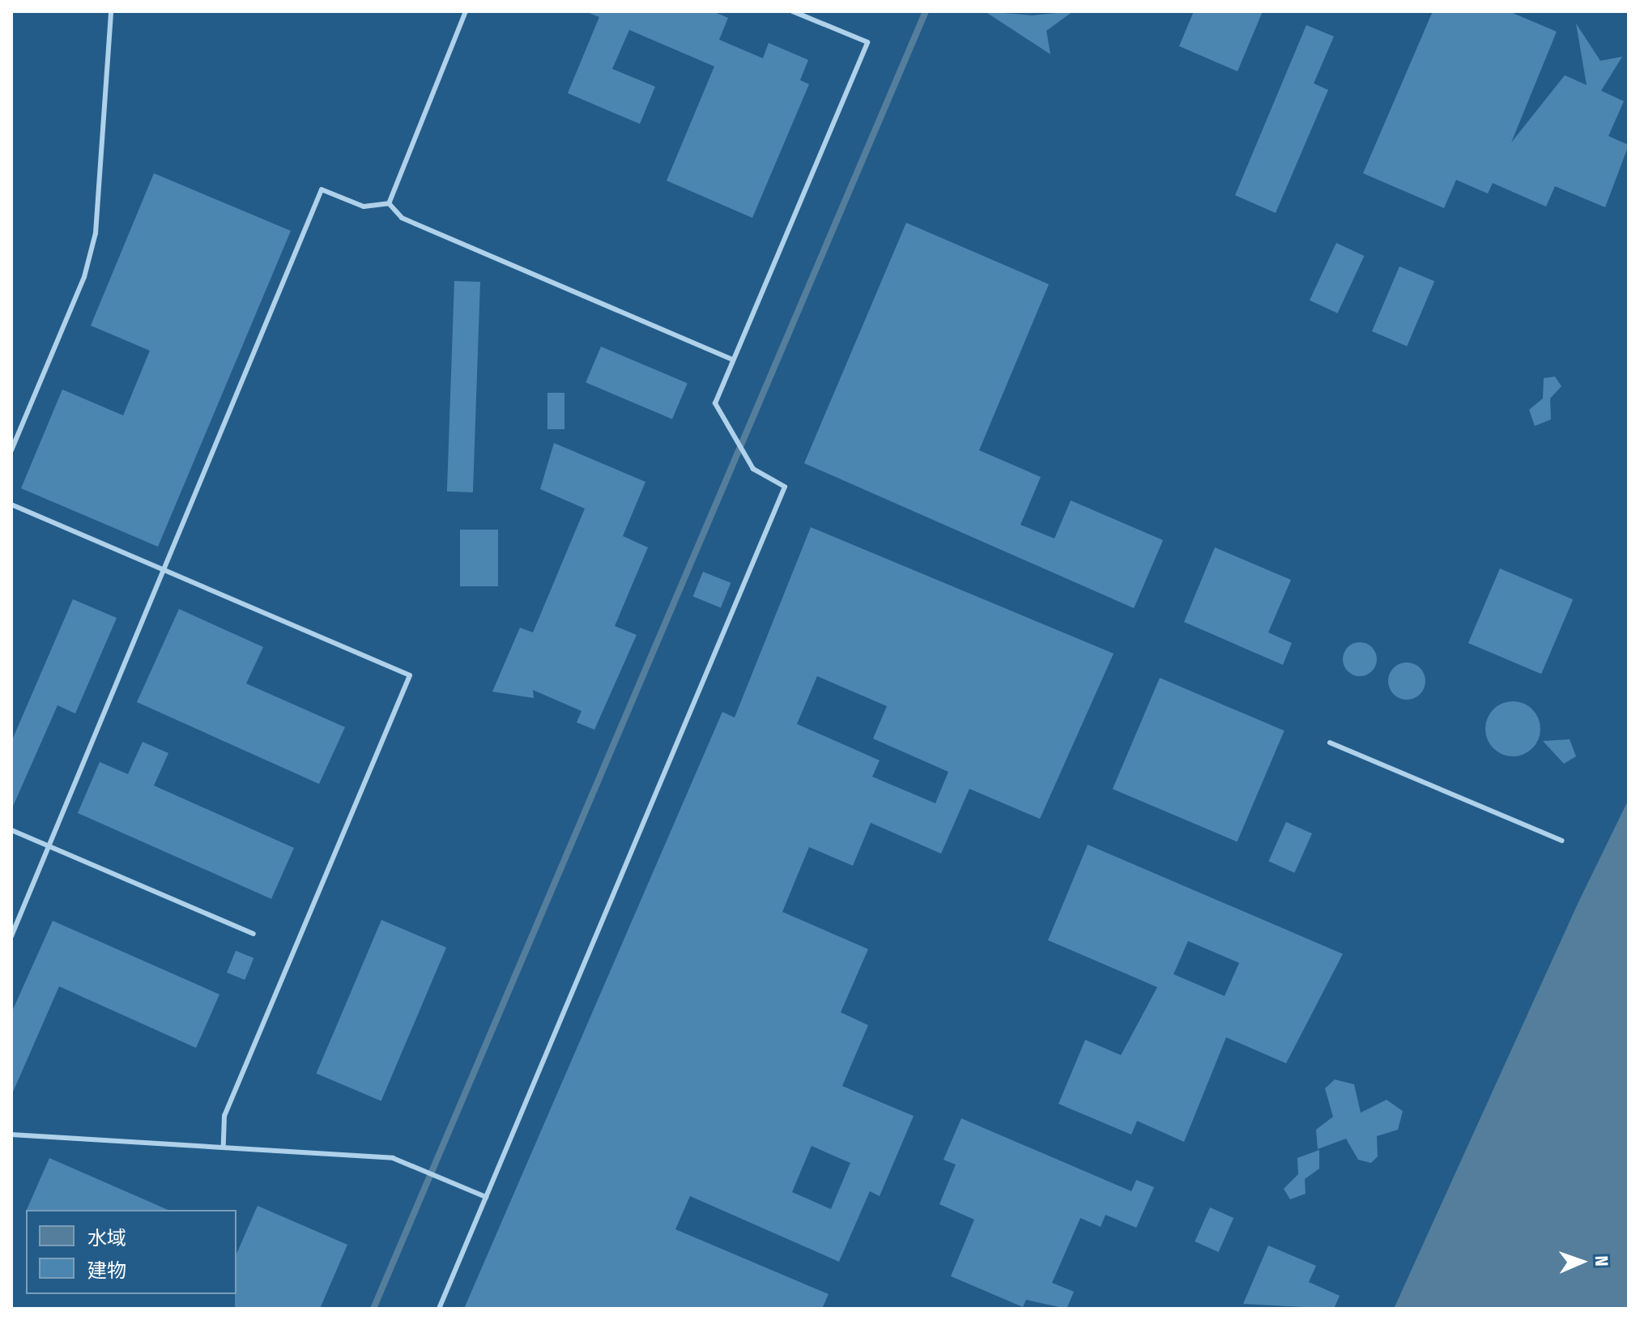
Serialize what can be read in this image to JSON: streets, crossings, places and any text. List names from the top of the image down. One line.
{"legend":["水域","建物"],"north":"right"}
